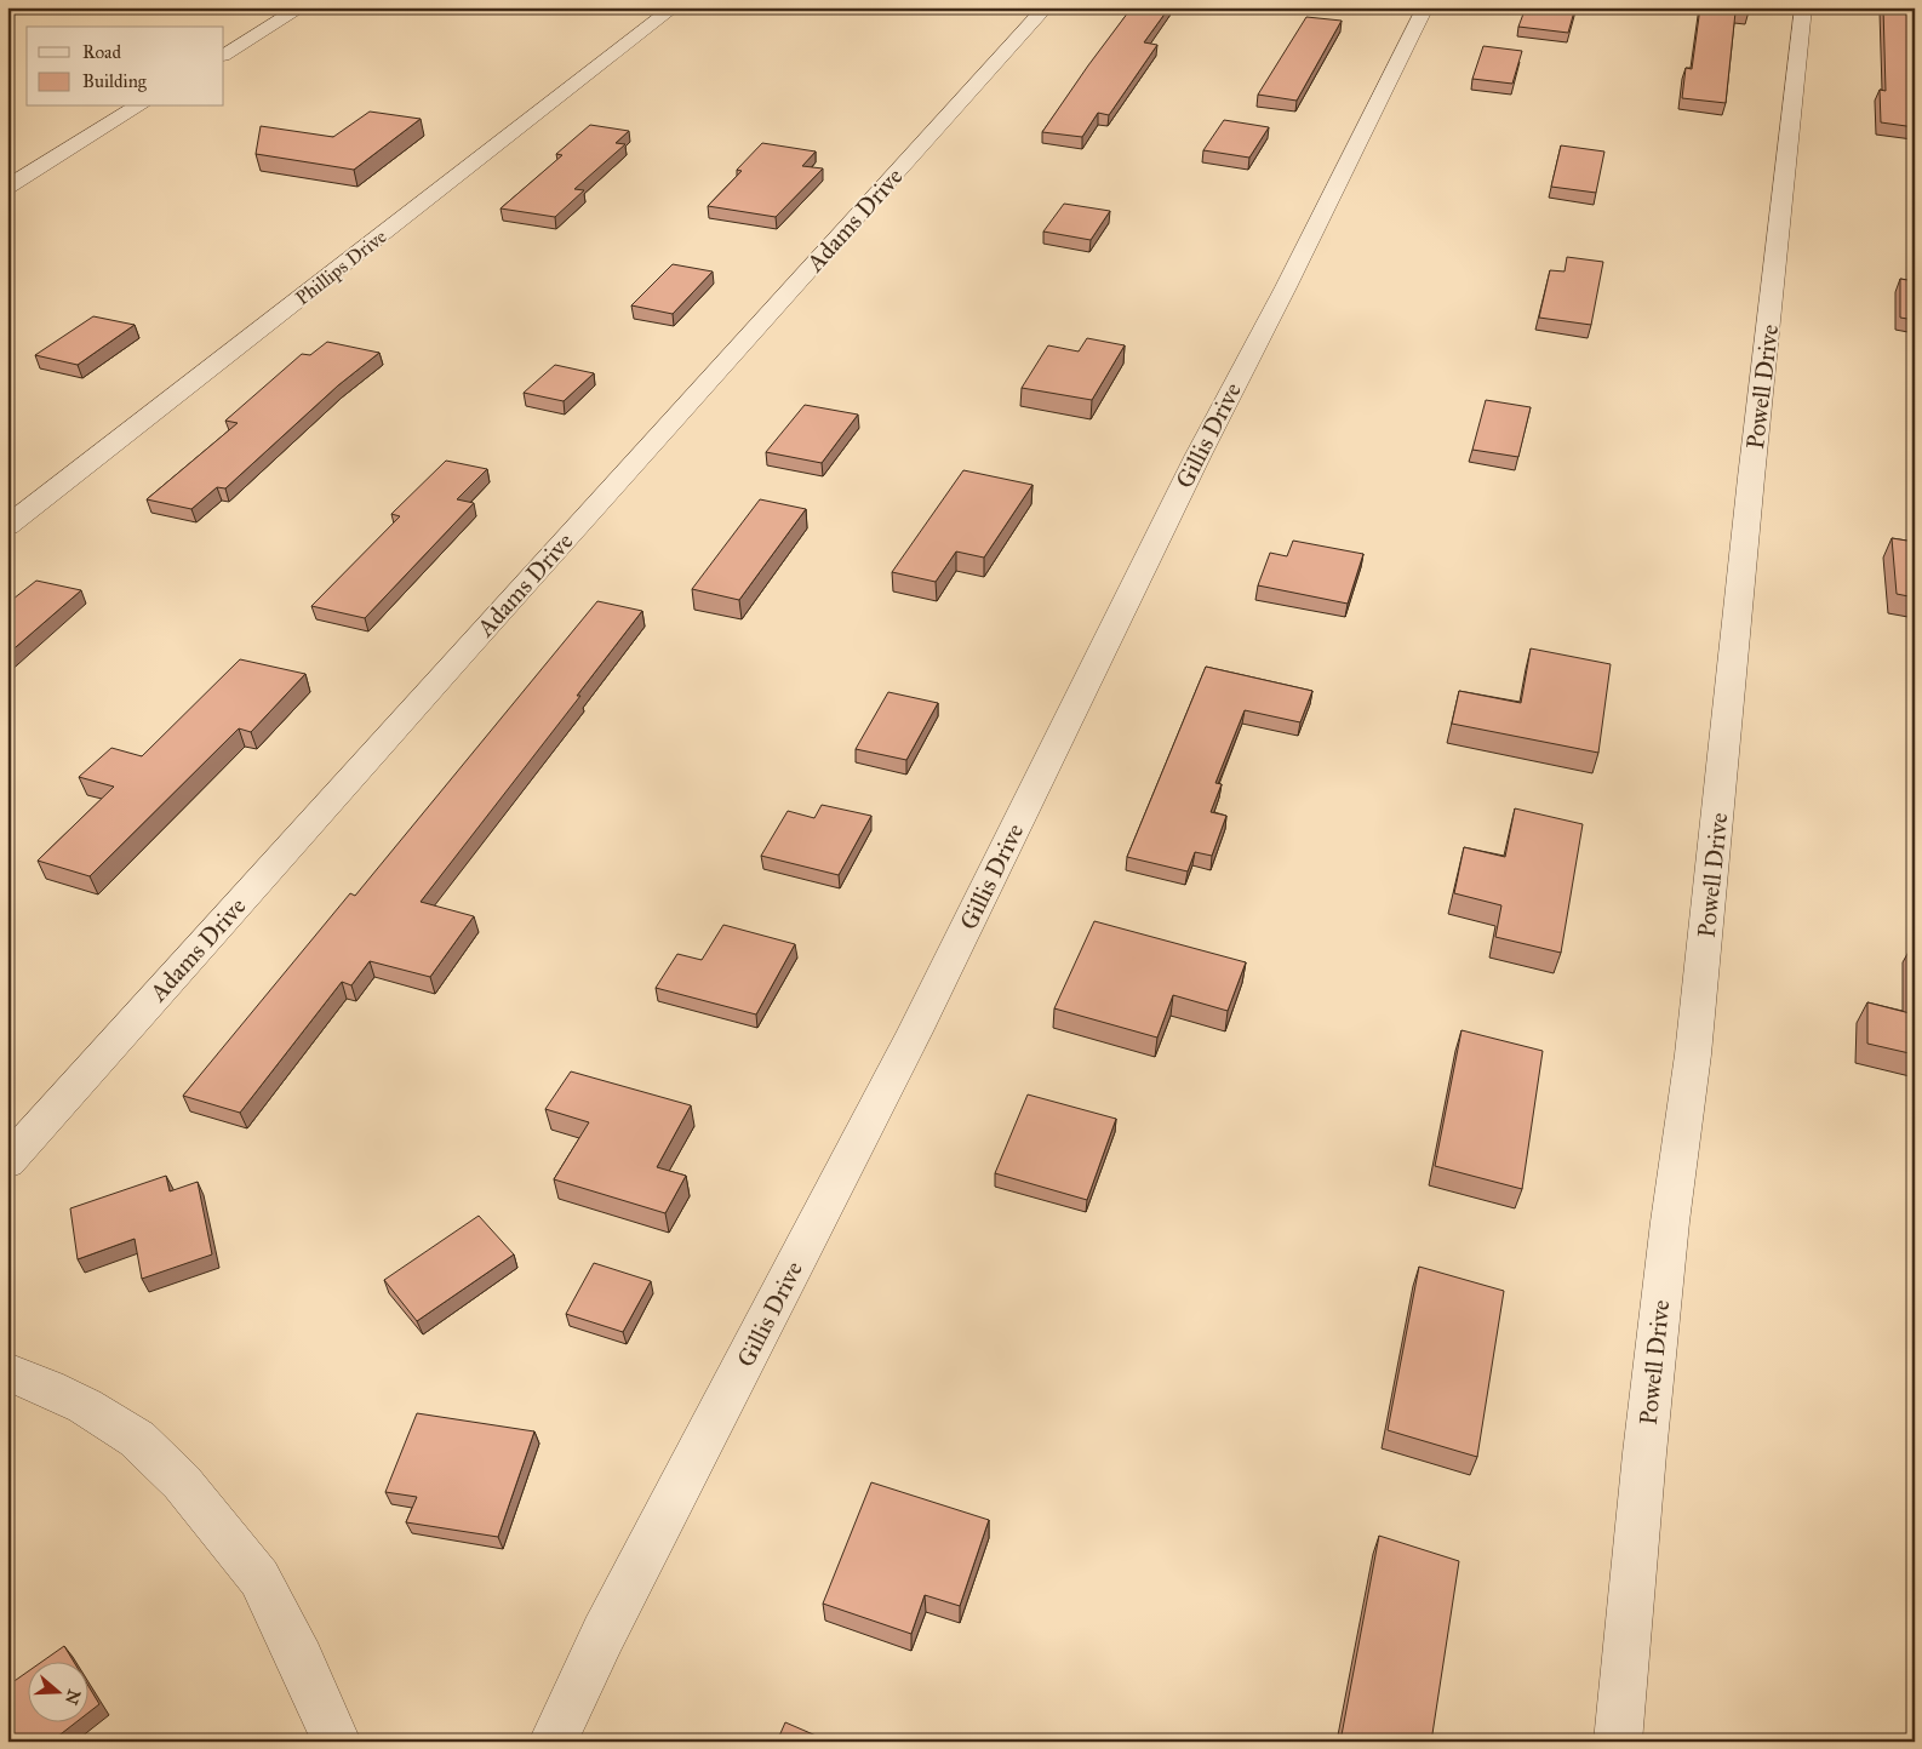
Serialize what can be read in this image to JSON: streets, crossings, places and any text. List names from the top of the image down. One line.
{"streets":{"street":["Adams Drive","Phillips Drive","Powell Drive","Gillis Drive"]},"legend":["Road","Building"],"north":"right"}
